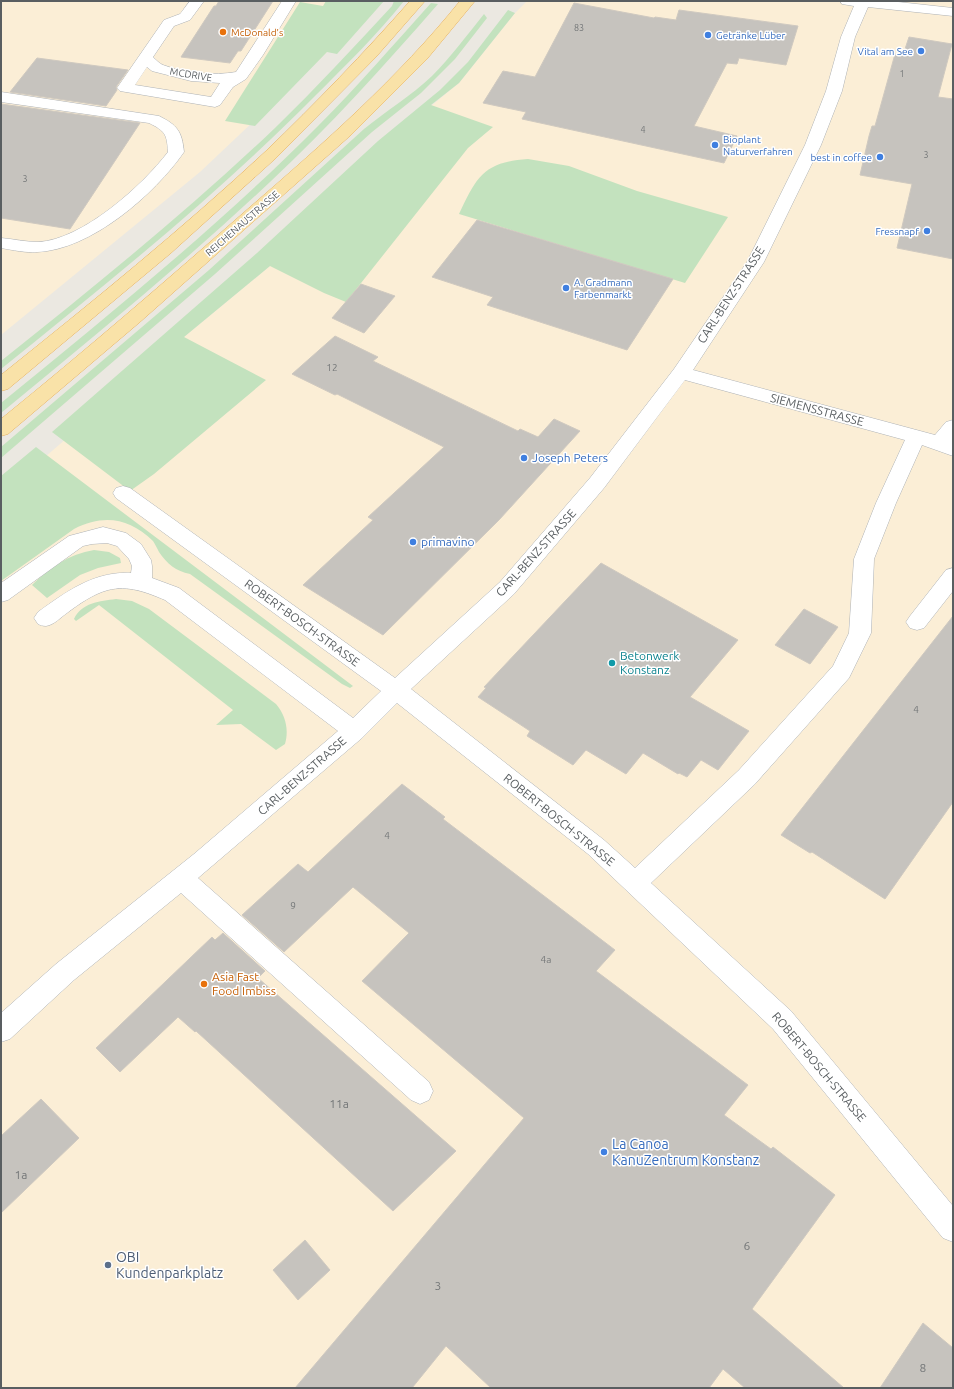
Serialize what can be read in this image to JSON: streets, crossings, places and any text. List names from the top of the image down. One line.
{"streets":{"main road":["REICHENAUSTRASSE"],"street":["MCDRIVE","CARL-BENZ-STRASSE","SIEMENSSTRASSE","ROBERT-BOSCH-STRASSE"]},"crossings":[["CARL-BENZ-STRASSE","SIEMENSSTRASSE"],["CARL-BENZ-STRASSE","ROBERT-BOSCH-STRASSE"]],"places":["McDonald's","Getränke Lüber","Vital am See","Bioplant Naturverfahren","best in coffee","Fressnapf","A. Gradmann Farbenmarkt","Joseph Peters","primavino","Betonwerk Konstanz","Asia Fast Food Imbiss","La Canoa KanuZentrum Konstanz","OBI Kundenparkplatz"],"house_numbers":["83","1","4","3","3","12","4","4","9","4a","11a","1a","6","3","8"]}
